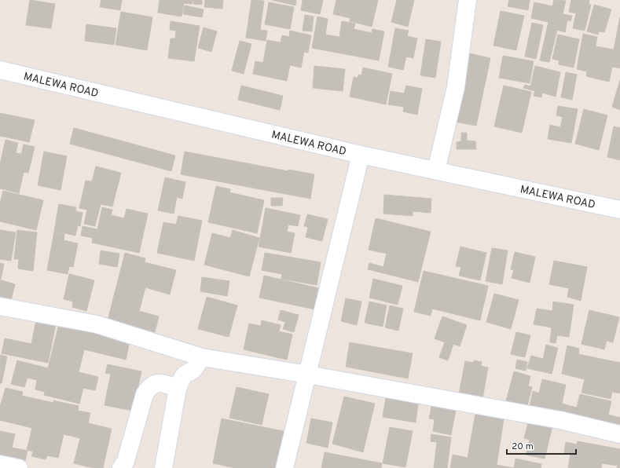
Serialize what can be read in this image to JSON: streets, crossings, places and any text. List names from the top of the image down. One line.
{"streets":{"street":["MALEWA ROAD"]},"scale_bar":"20 m"}
